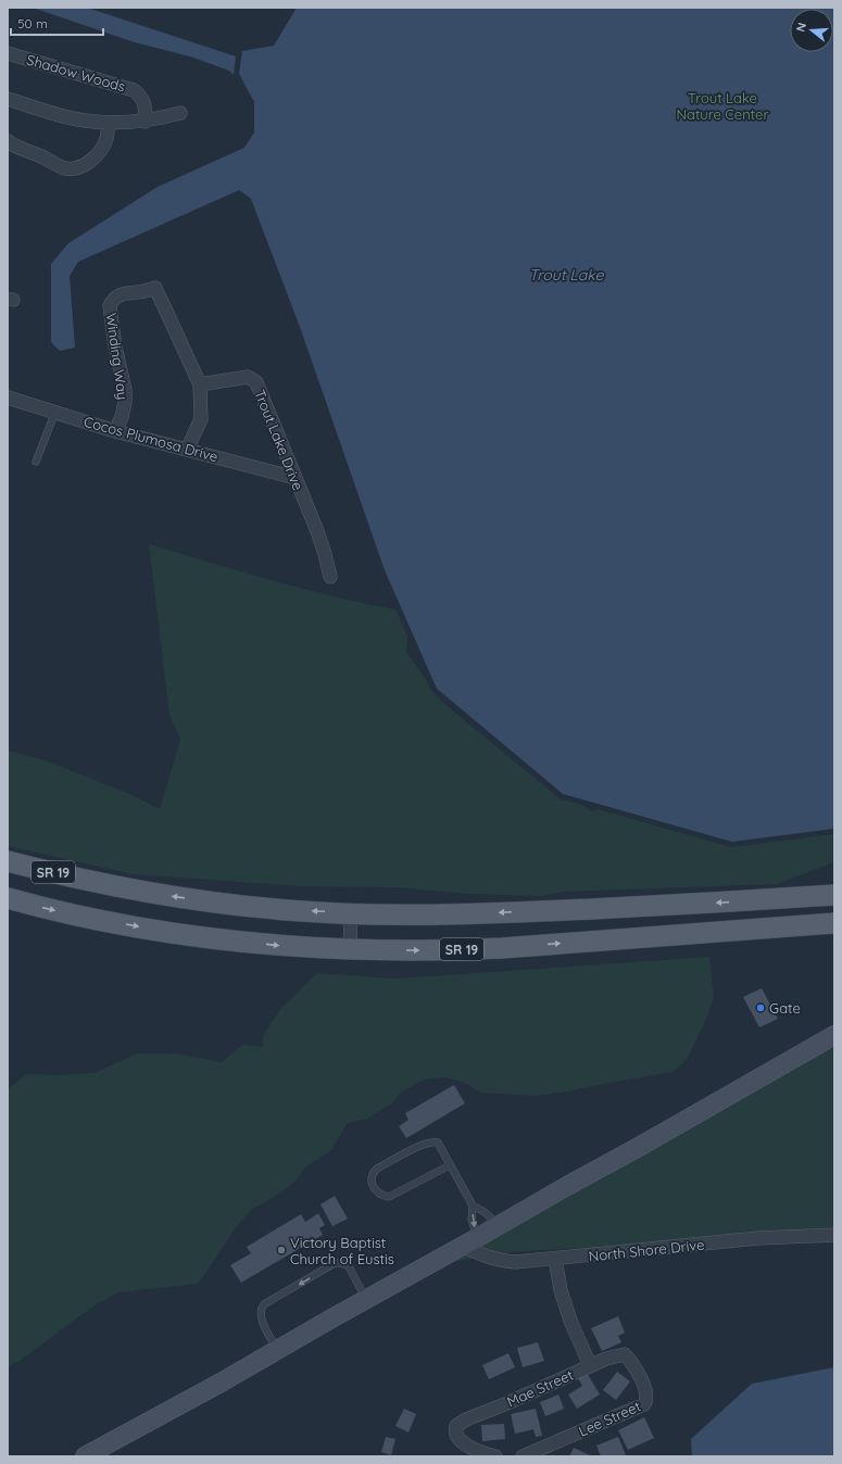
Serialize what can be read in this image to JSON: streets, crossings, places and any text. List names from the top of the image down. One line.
{"streets":{"main road":["SR 19"],"street":["Shadow Woods","Winding Way","Cocos Plumosa Drive","Trout Lake Drive","North Shore Drive","Mae Street","Lee Street"]},"crossings":[["Winding Way","Cocos Plumosa Drive"],["Winding Way","Trout Lake Drive"],["Cocos Plumosa Drive","Trout Lake Drive"],["Mae Street","Lee Street"]],"water":["Trout Lake"],"parks":["Trout Lake Nature Center"],"places":["Gate","Victory Baptist Church of Eustis"],"scale_bar":"50 m","north":"left"}
